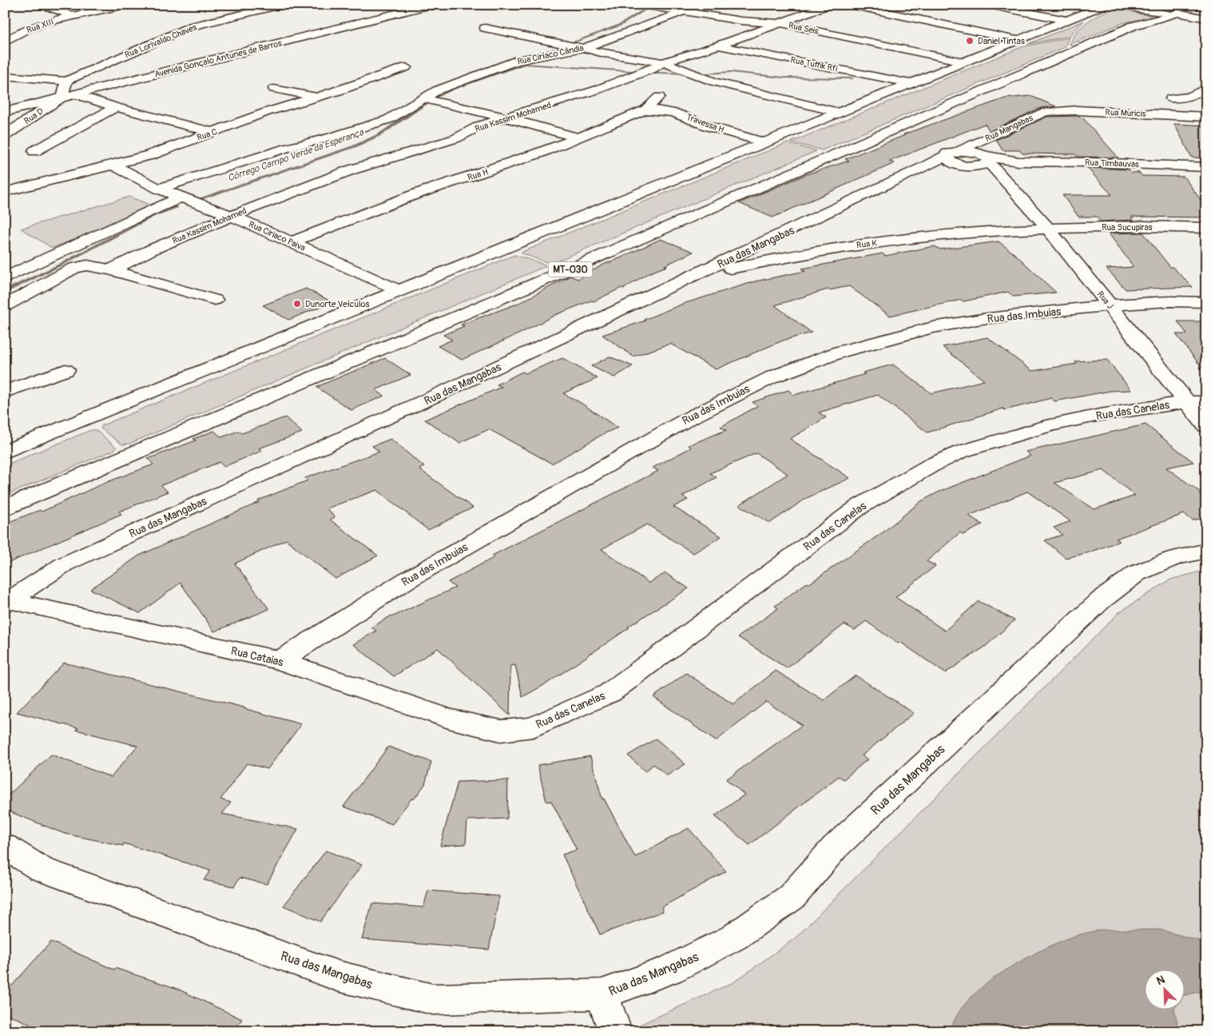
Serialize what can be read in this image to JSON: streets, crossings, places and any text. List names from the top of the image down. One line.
{"streets":{"street":["Rua XIII","Rua Seis","Rua Lorivaldo Chaves","Rua Ciríaco Cândia","Avenida Gonçalo Antunes de Barros","Rua Tuffik Rfi","Rua Muricis","Rua D","Rua Kassim Mohamed","Travessa H","Rua Mangabas","Rua C","Rua Timbauvas","Rua H","Rua Sucupiras","Rua Ciriaco Paiva","Rua K","Rua das Mangabas","MT-030","Rua J","Rua das Imbuias","Rua das Canelas","Rua Cataias"]},"crossings":[["Rua Seis","Rua Ciríaco Cândia"],["Rua Seis","Rua Kassim Mohamed"],["Rua Ciríaco Cândia","Rua Ciriaco Paiva"],["Avenida Gonçalo Antunes de Barros","Rua D"],["Rua Tuffik Rfi","Rua Kassim Mohamed"],["Rua Muricis","Rua Mangabas"],["Rua Kassim Mohamed","Rua Ciriaco Paiva"],["Travessa H","Rua H"],["Rua Mangabas","Rua Timbauvas"],["Rua Mangabas","Rua J"],["Rua C","Rua Ciriaco Paiva"],["Rua Timbauvas","Rua J"],["Rua H","Rua Ciriaco Paiva"],["Rua Sucupiras","Rua K"],["Rua Sucupiras","Rua J"],["Rua K","Rua das Mangabas"],["Rua K","Rua J"],["Rua das Mangabas","Rua Cataias"],["Rua J","Rua das Imbuias"],["Rua J","Rua das Canelas"],["Rua das Imbuias","Rua Cataias"],["Rua das Canelas","Rua Cataias"]],"water":["Córrego Campo Verde da Esperança"],"places":["Daniel Tintas","Dunorte Veículos"],"north":"top left"}
